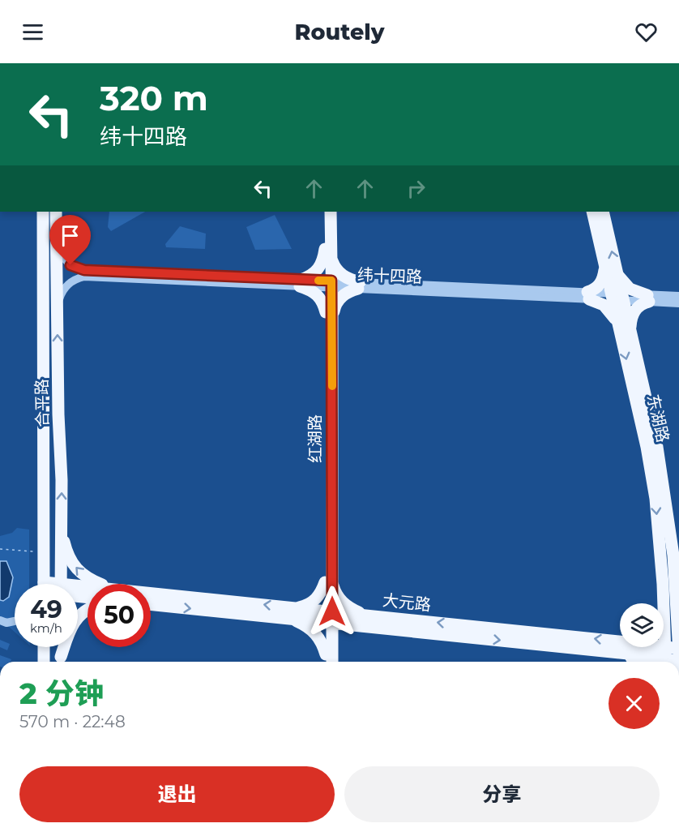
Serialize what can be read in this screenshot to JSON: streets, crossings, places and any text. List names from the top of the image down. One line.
{"streets":{"main road":["合平路","东湖路","红湖路","大元路"],"street":["纬十四路"]},"crossings":[["纬十四路","合平路"],["纬十四路","东湖路"],["纬十四路","红湖路"],["东湖路","大元路"],["红湖路","大元路"]],"page":{"header":"Routely","turn":["320 m","纬十四路"],"speed":"49 km/h","limit":"50","heading":["2 分钟","570 m · 22:48"],"buttons":["退出","分享"]}}
